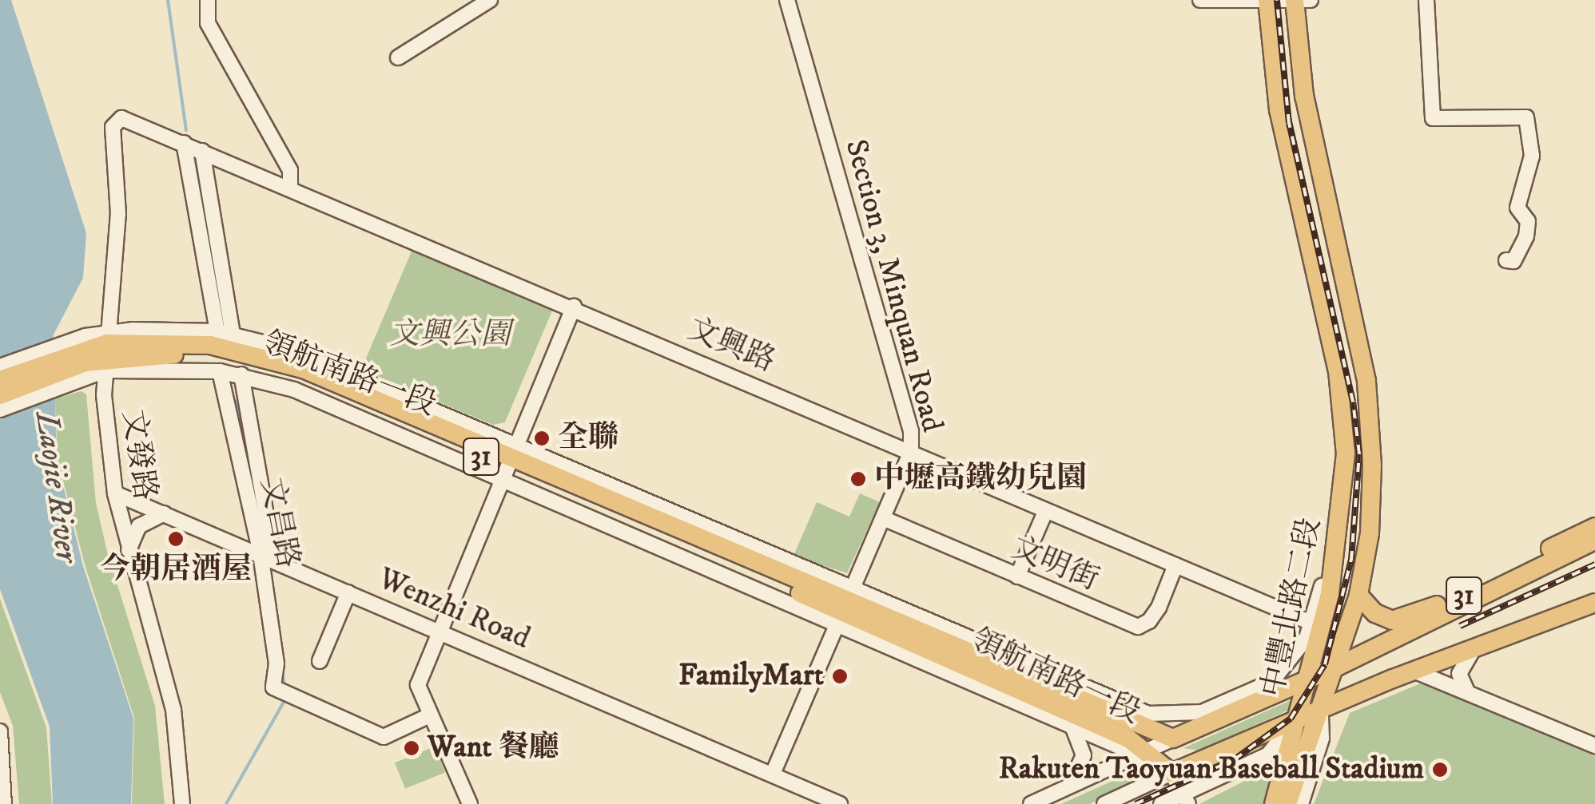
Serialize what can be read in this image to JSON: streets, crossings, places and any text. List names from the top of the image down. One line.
{"streets":{"main road":["領航南路一段","31","中豐北路二段"],"street":["Section 3, Minquan Road","文興路","文發路","文昌路","文明街","Wenzhi Road"]},"crossings":[["Section 3, Minquan Road","文興路"],["Section 3, Minquan Road","領航南路一段"],["Section 3, Minquan Road","文明街"],["Section 3, Minquan Road","Wenzhi Road"],["文興路","文發路"],["文興路","文明街"],["領航南路一段","文發路"],["領航南路一段","31"],["領航南路一段","文昌路"],["文發路","Wenzhi Road"],["31","中豐北路二段"],["文昌路","Wenzhi Road"]],"water":["Laojie River"],"parks":["文興公園"],"places":["全聯","中壢高鐵幼兒園","今朝居酒屋","FamilyMart","Want 餐廳","Rakuten Taoyuan Baseball Stadium"]}
